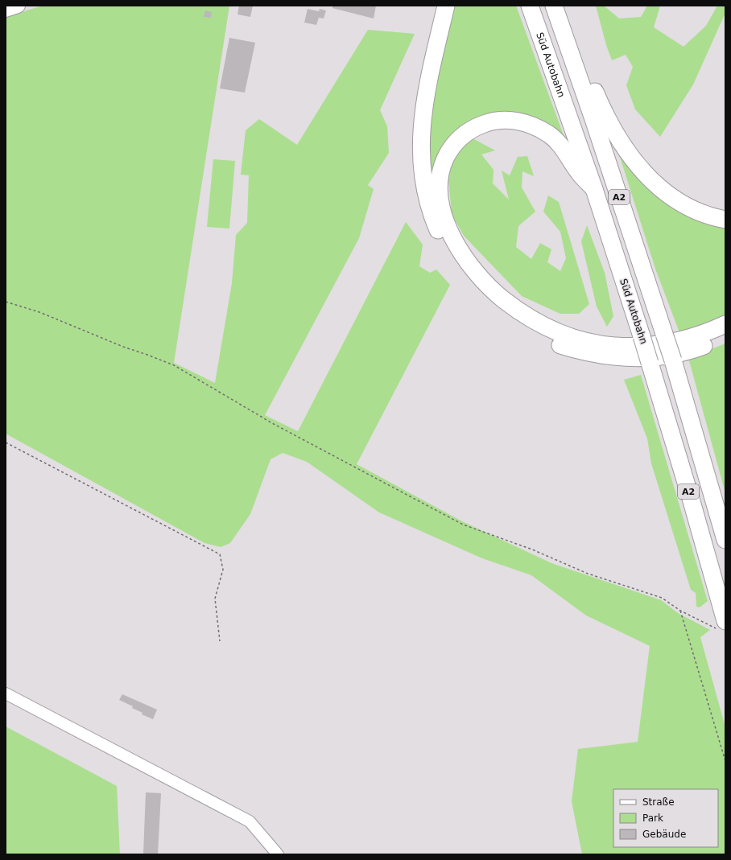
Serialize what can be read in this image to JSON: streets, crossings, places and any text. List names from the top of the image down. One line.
{"streets":{"highway":["Süd Autobahn","A2"]},"legend":["Straße","Park","Gebäude"]}
